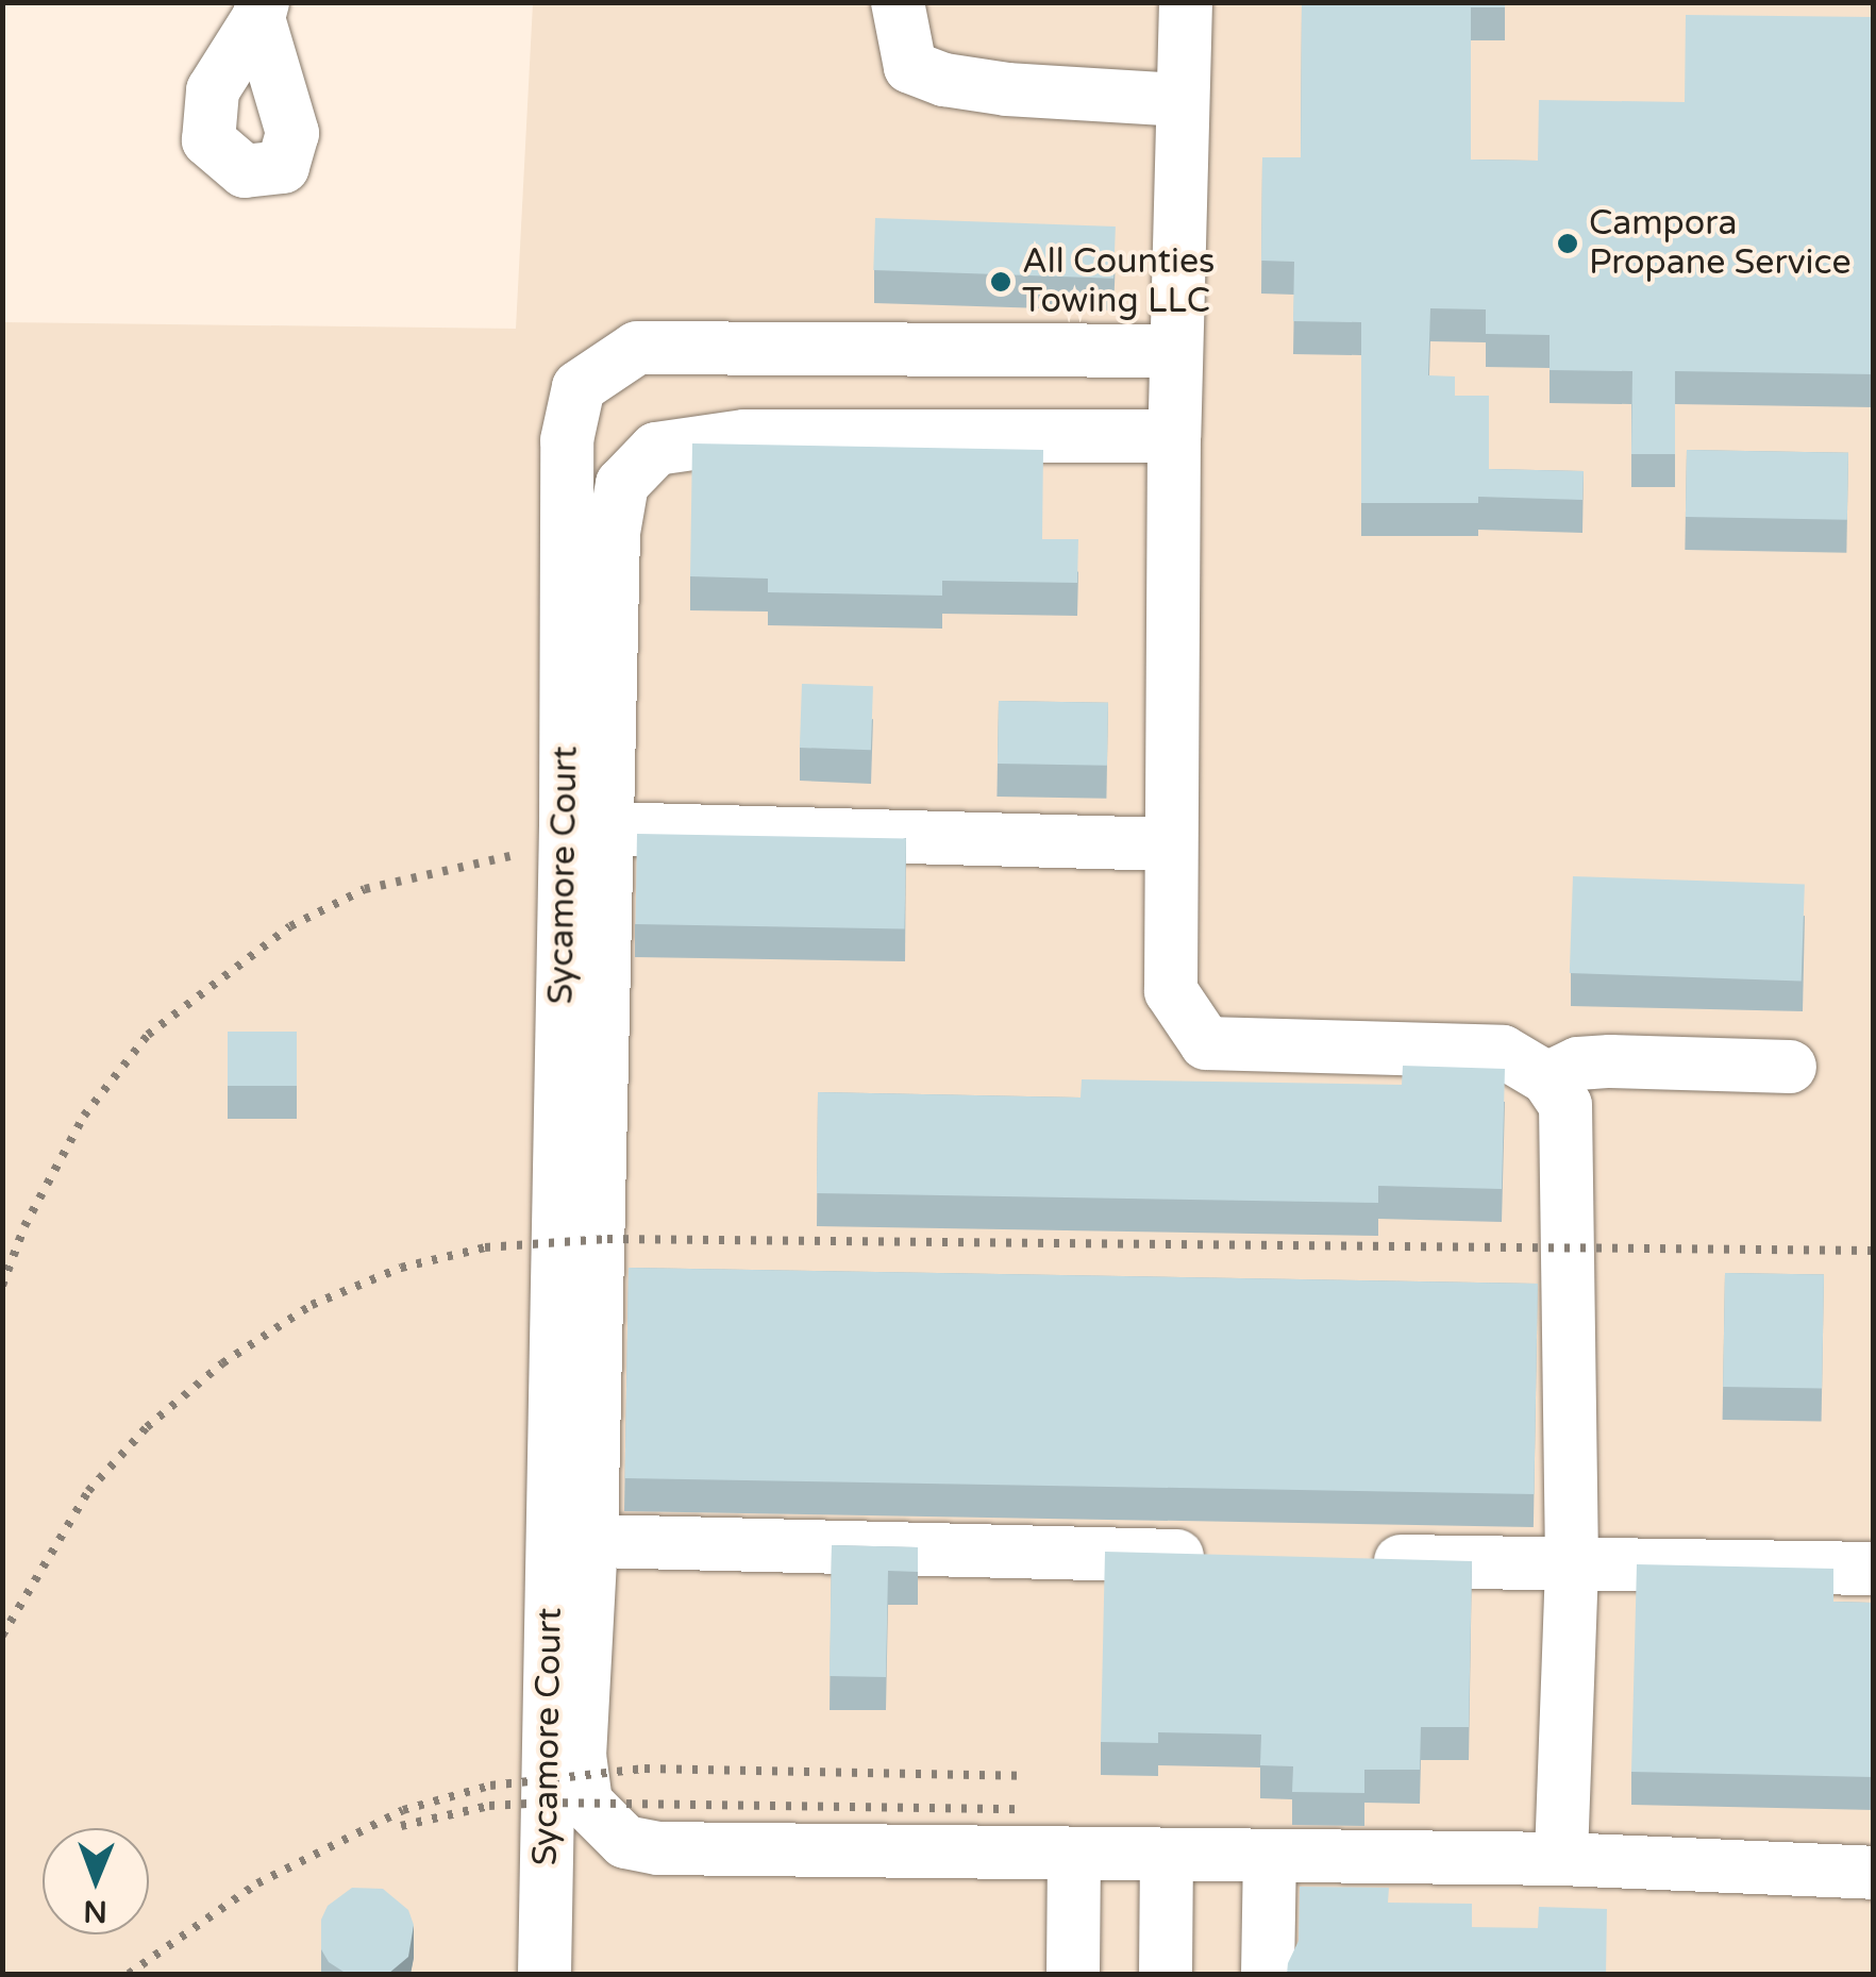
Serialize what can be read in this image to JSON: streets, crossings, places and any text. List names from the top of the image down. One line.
{"streets":{"lane":["Sycamore Court"]},"places":["Campora Propane Service","All Counties Towing LLC"],"north":"bottom"}
